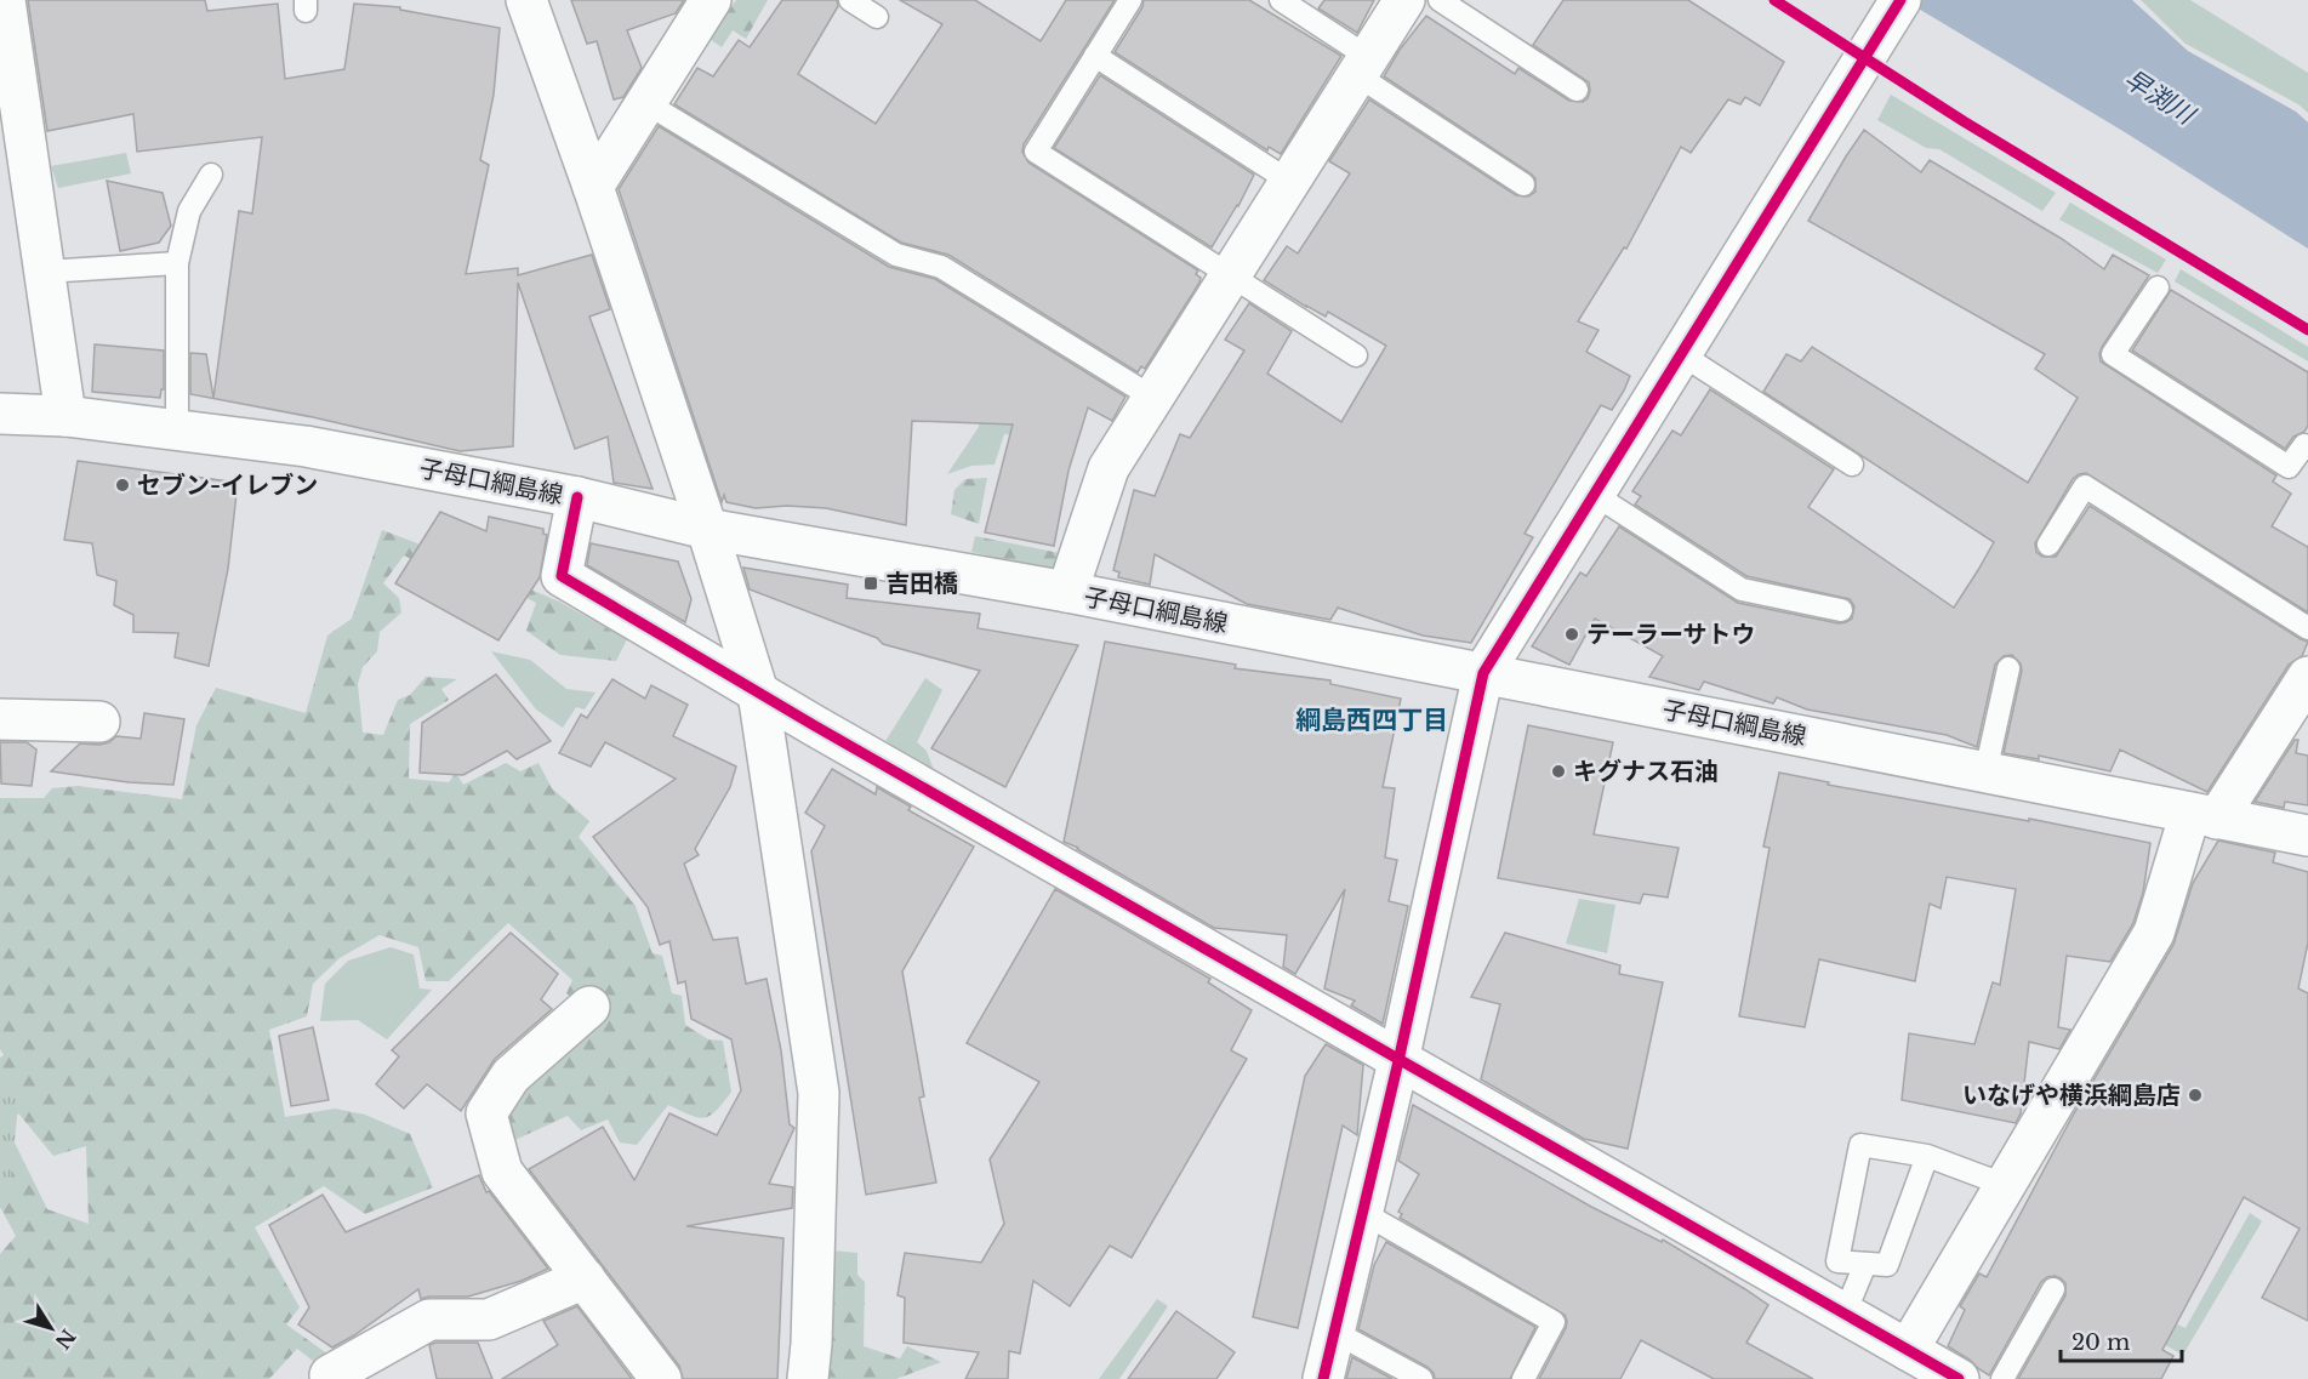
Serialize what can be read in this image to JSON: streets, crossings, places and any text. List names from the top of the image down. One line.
{"streets":{"street":["子母口綱島線"]},"districts":["綱島西四丁目"],"water":["早渕川"],"places":{"other":["セブン-イレブン","テーラーサトウ","キグナス石油","いなげや横浜綱島店"],"transit":["吉田橋"]},"scale_bar":"20 m","north":"bottom right"}
